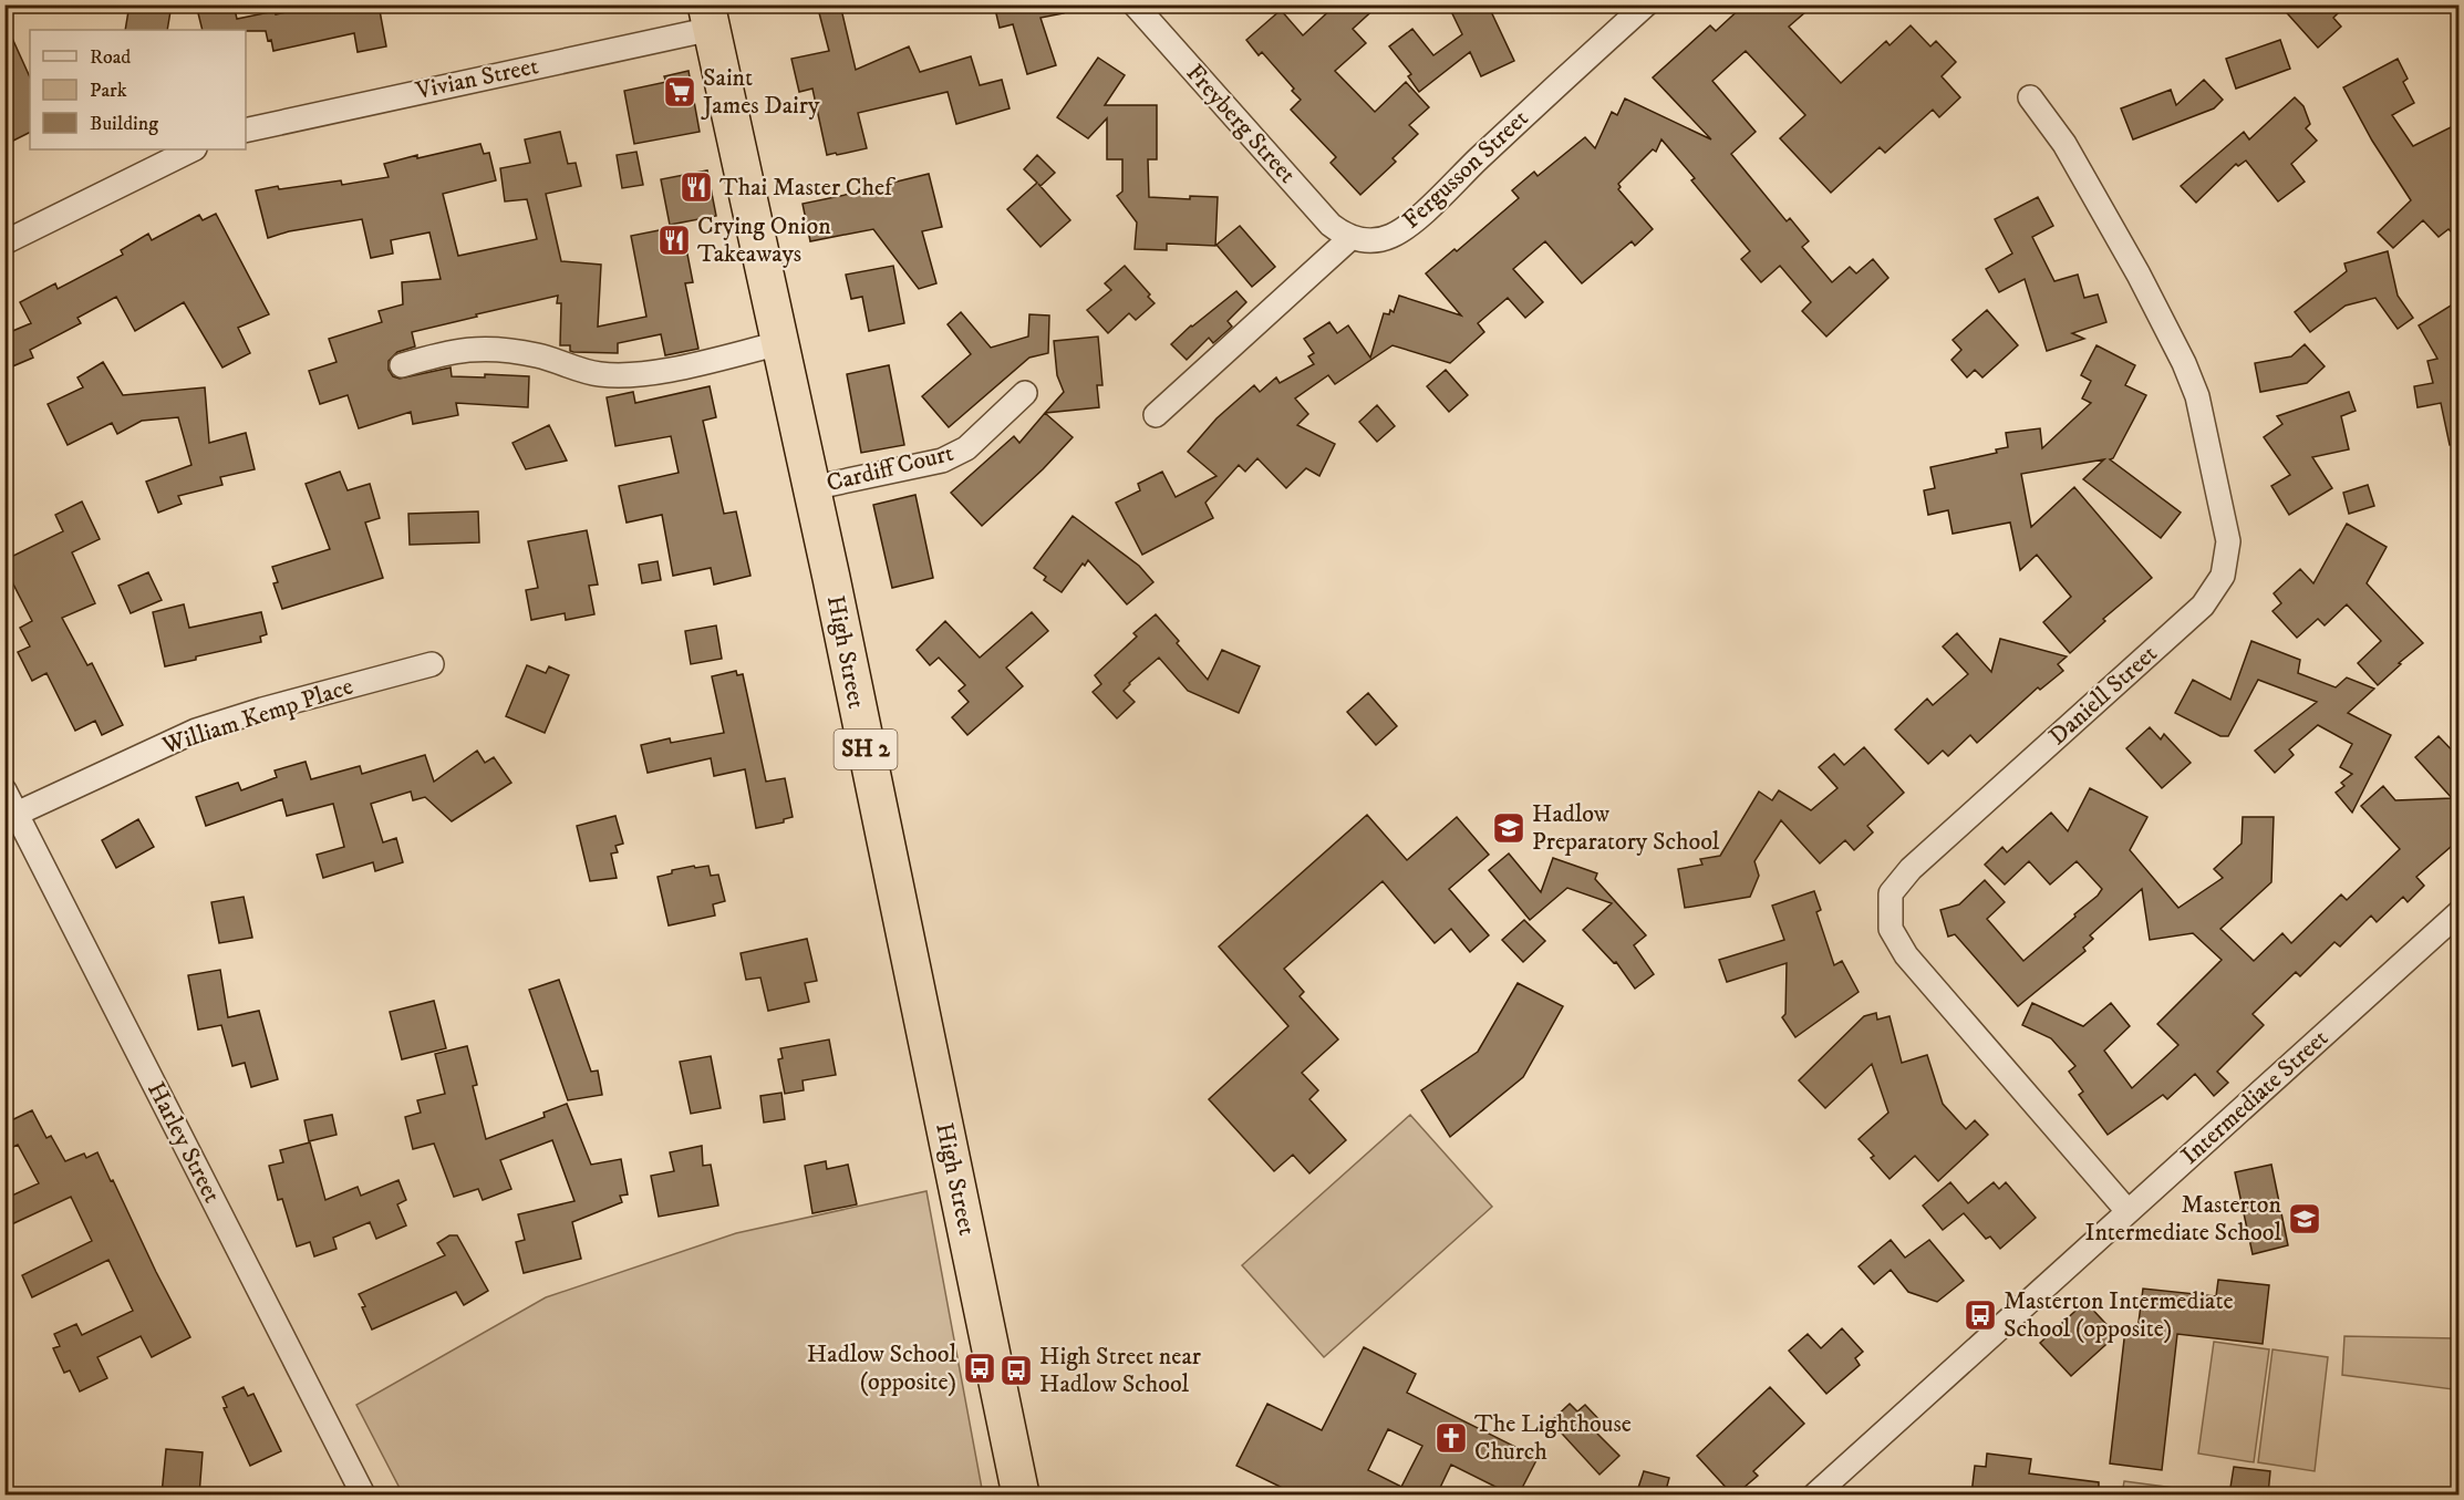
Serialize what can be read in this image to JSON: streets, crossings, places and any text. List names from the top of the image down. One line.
{"streets":{"highway":["High Street","SH 2"],"street":["Vivian Street","Freyberg Street","Fergusson Street","Cardiff Court","Daniell Street","William Kemp Place","Intermediate Street","Harley Street"]},"crossings":[["Vivian Street","High Street"],["Freyberg Street","Fergusson Street"],["Cardiff Court","High Street"],["Daniell Street","Intermediate Street"],["William Kemp Place","Harley Street"]],"places":{"supermarket":["Saint James Dairy"],"restaurant":["Thai Master Chef","Crying Onion Takeaways"],"school or university":["Hadlow Preparatory School","Masterton Intermediate School"],"bus stop":["Masterton Intermediate School (opposite)","Hadlow School (opposite)","High Street near Hadlow School"],"church":["The Lighthouse Church"]},"legend":["Road","Park","Building"]}
